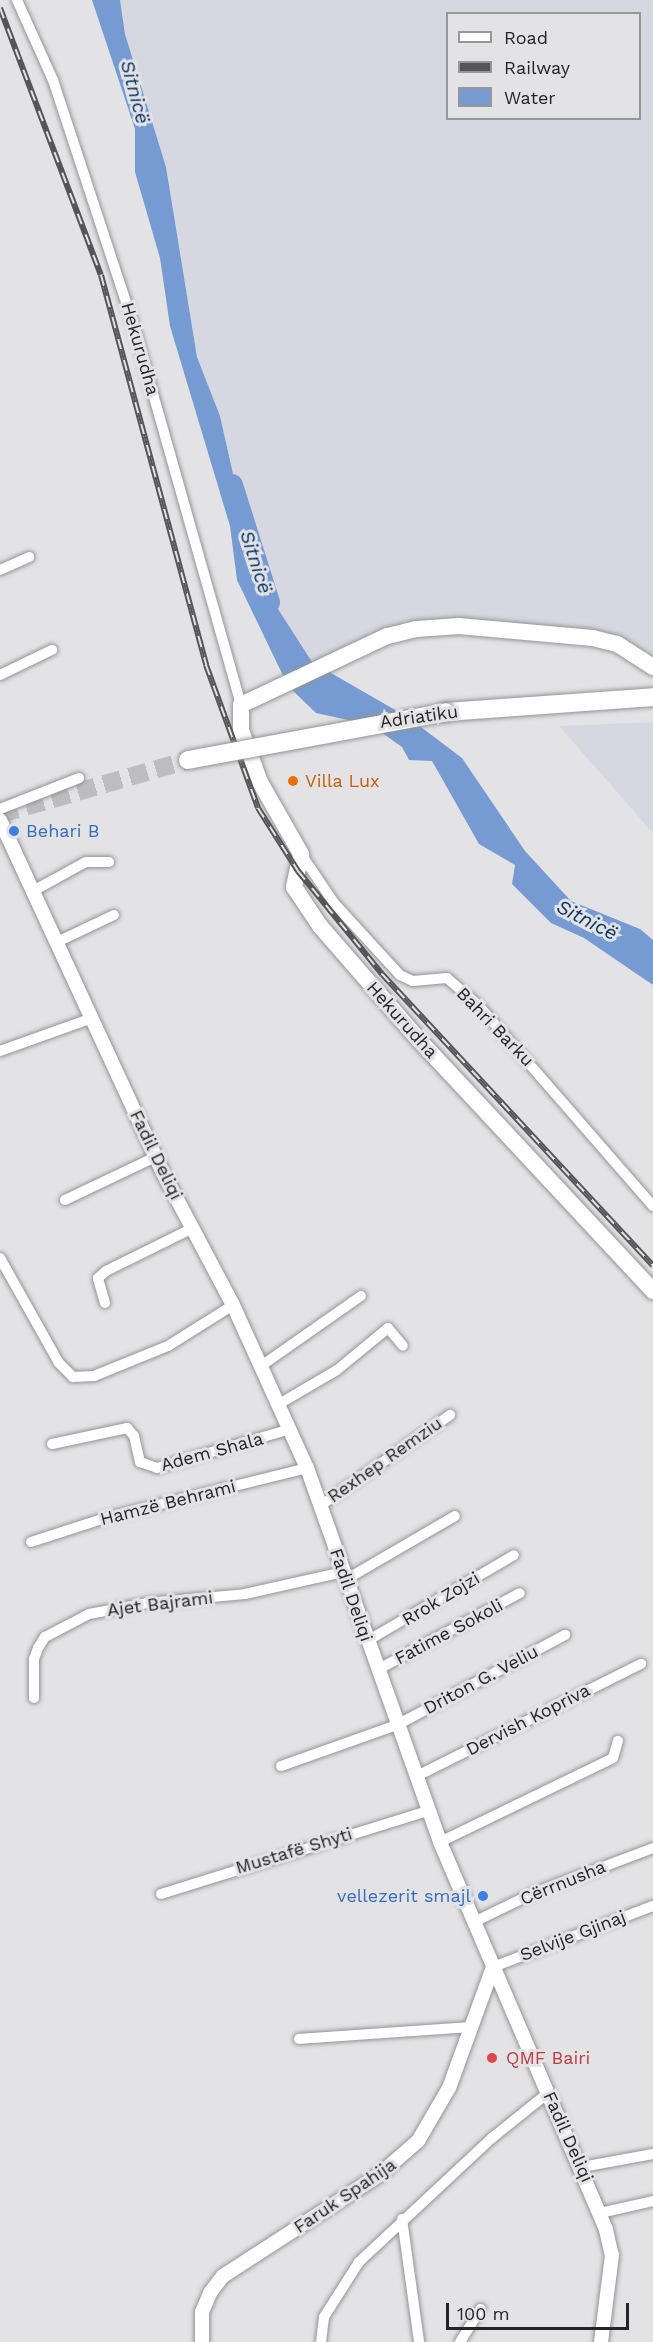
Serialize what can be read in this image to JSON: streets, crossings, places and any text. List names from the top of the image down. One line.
{"streets":{"main road":["Hekurudha","Adriatiku"],"street":["Bahri Barku","Fadil Deliqi","Adem Shala","Rexhep Remziu","Hamzë Behrami","Rrok Zojzi","Ajet Bajrami","Fatime Sokoli","Driton G. Veliu","Dervish Kopriva","Mustafë Shyti","Cërrnusha","Selvije Gjinaj","Faruk Spahija"]},"crossings":[["Hekurudha","Bahri Barku"],["Fadil Deliqi","Adem Shala"],["Fadil Deliqi","Rexhep Remziu"],["Fadil Deliqi","Hamzë Behrami"],["Fadil Deliqi","Rrok Zojzi"],["Fadil Deliqi","Ajet Bajrami"],["Fadil Deliqi","Fatime Sokoli"],["Fadil Deliqi","Driton G. Veliu"],["Fadil Deliqi","Dervish Kopriva"],["Fadil Deliqi","Mustafë Shyti"],["Fadil Deliqi","Cërrnusha"],["Fadil Deliqi","Selvije Gjinaj"],["Fadil Deliqi","Faruk Spahija"],["Selvije Gjinaj","Faruk Spahija"]],"water":["Sitnicë"],"places":["Villa Lux","Behari B","vellezerit smajl","QMF Bairi"],"legend":["Road","Railway","Water"],"scale_bar":"100 m"}
